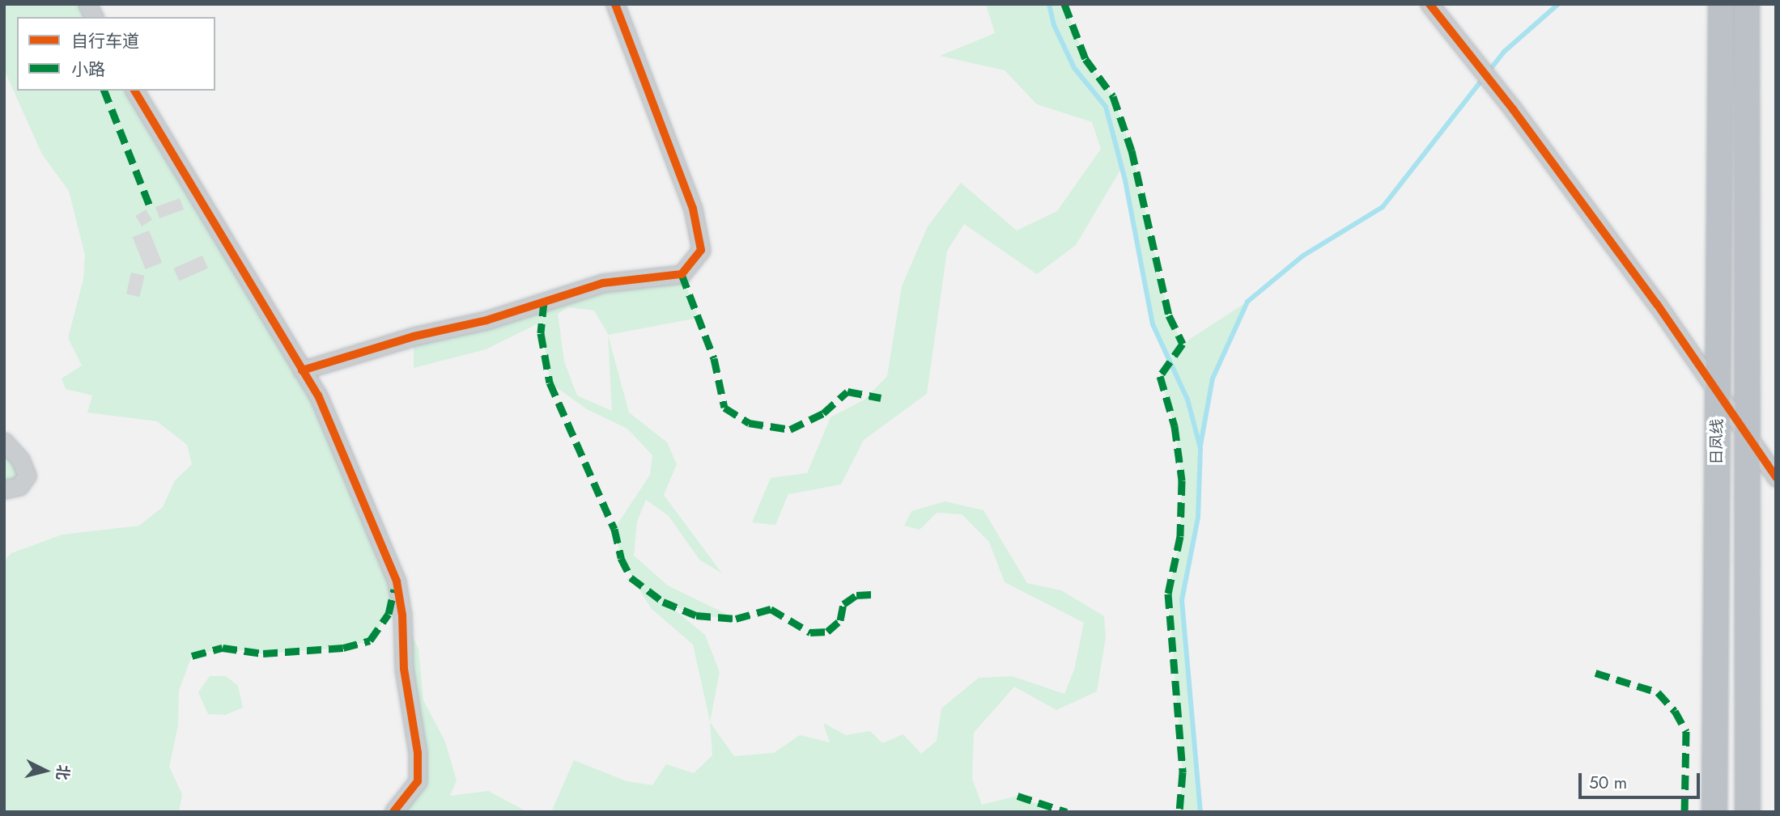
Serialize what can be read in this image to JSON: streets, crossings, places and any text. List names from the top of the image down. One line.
{"streets":{"highway":["日凤线"]},"legend":["自行车道","小路"],"scale_bar":"50 m","north":"right"}
